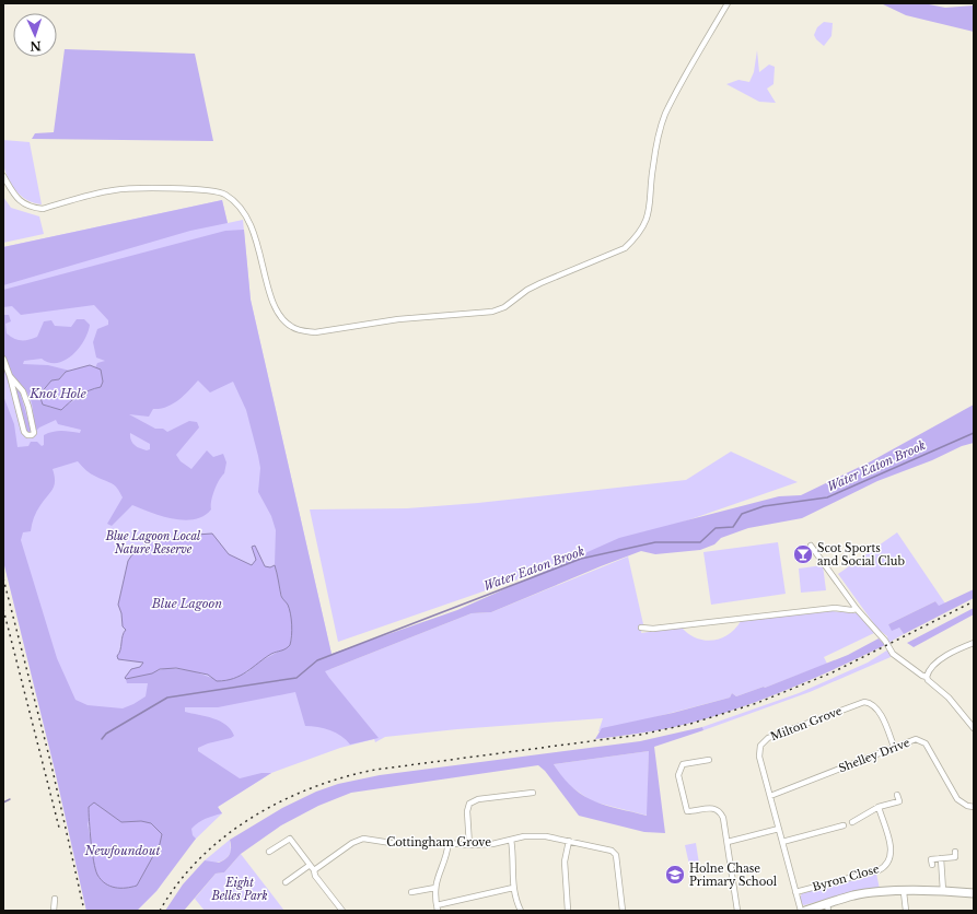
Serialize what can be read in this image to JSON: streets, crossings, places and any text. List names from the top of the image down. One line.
{"streets":{"street":["Milton Grove","Shelley Drive","Cottingham Grove","Byron Close"]},"crossings":[["Milton Grove","Shelley Drive"],["Milton Grove","Byron Close"]],"water":["Knot Hole","Water Eaton Brook","Blue Lagoon","Newfoundout"],"parks":["Blue Lagoon Local Nature Reserve","Eight Belles Park"],"places":{"bar":["Scot Sports and Social Club"],"school or university":["Holne Chase Primary School"]},"north":"bottom"}
